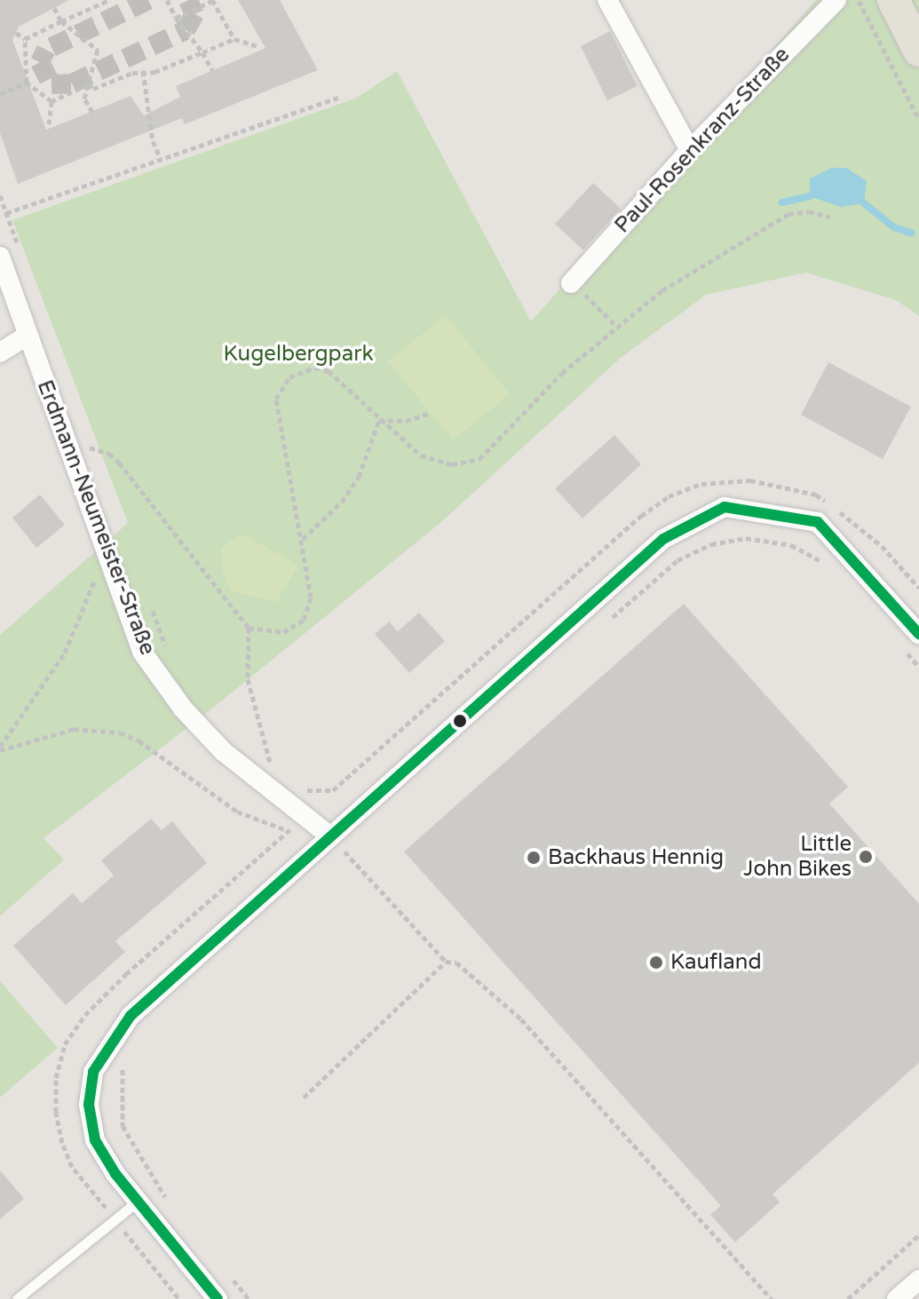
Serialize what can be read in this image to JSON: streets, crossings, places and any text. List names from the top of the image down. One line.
{"streets":{"street":["Paul-Rosenkranz-Straße","Erdmann-Neumeister-Straße"]},"parks":["Kugelbergpark"],"places":["Little John Bikes","Backhaus Hennig","Kaufland"]}
